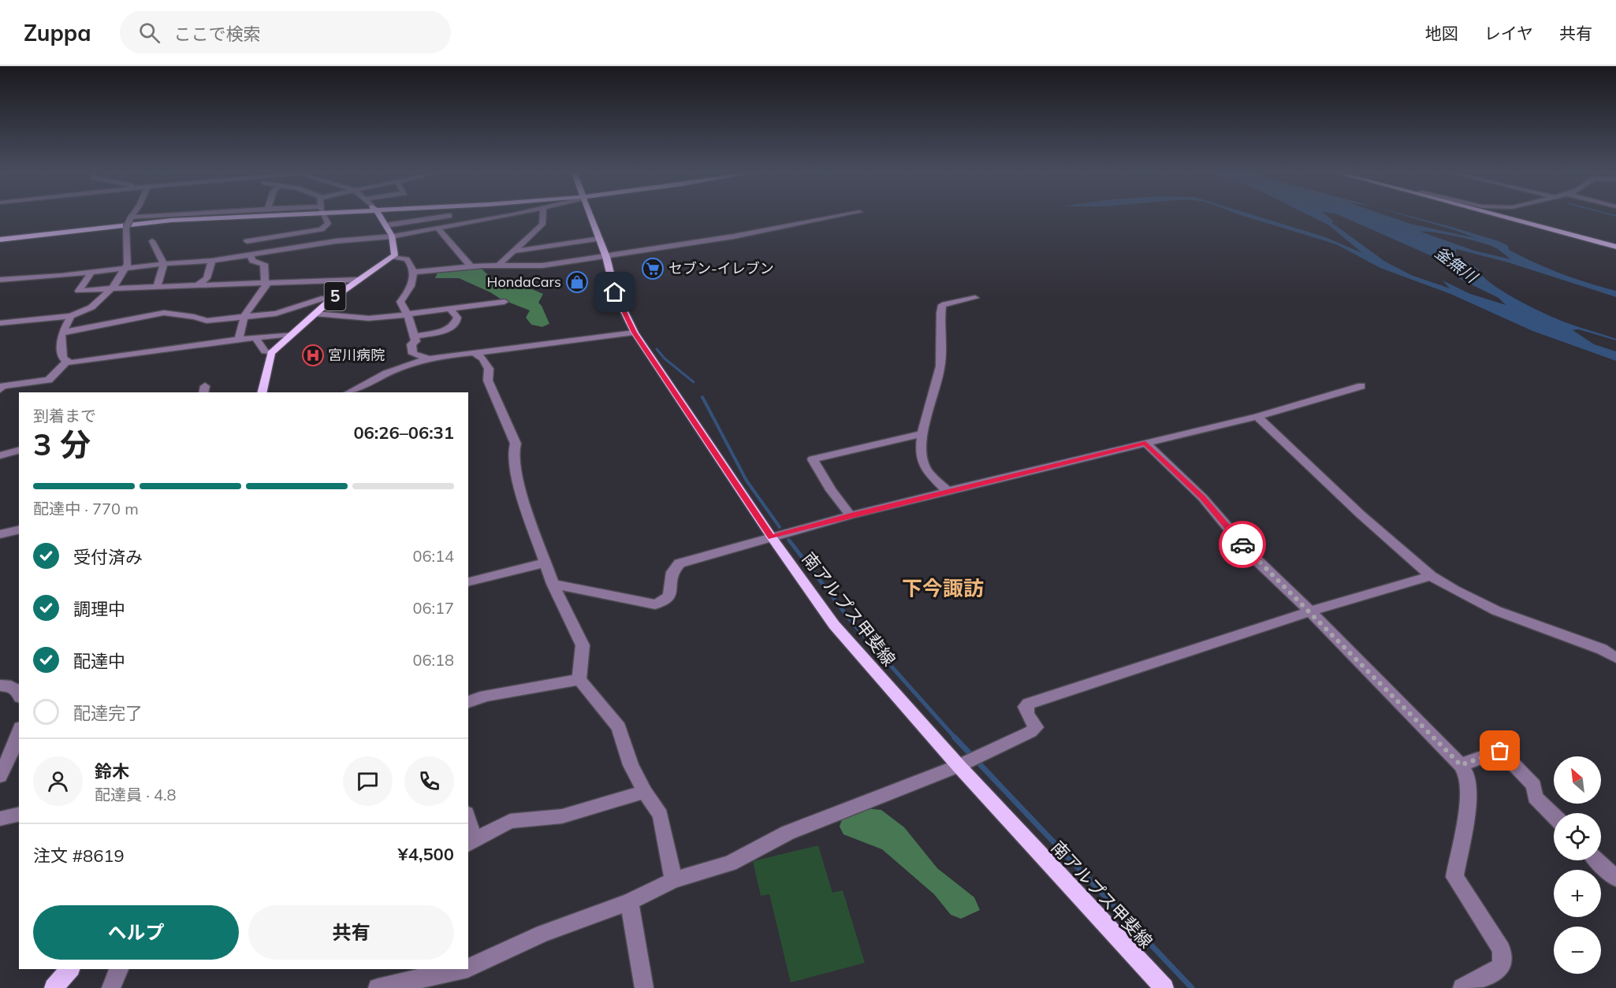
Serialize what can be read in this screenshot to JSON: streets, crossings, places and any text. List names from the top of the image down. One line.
{"streets":{"main road":["5","南アルプス甲斐線"]},"districts":["下今諏訪"],"water":["釜無川"],"places":{"supermarket":["セブン-イレブン"],"shop":["HondaCars"],"hospital":["宮川病院"]},"north":"top left","page":{"header":"Zuppa","search":"ここで検索","nav":["地図","レイヤ","共有"],"heading":["3 分","到着まで","06:26–06:31"],"panel":["鈴木","配達員 · 4.8","注文 #8619","¥4,500"],"bar":"配達中 · 770 m","list":[["受付済み","06:14"],["調理中","06:17"],["配達中","06:18"],"配達完了"],"map_buttons":["+","−"],"buttons":["ヘルプ","共有"]}}
